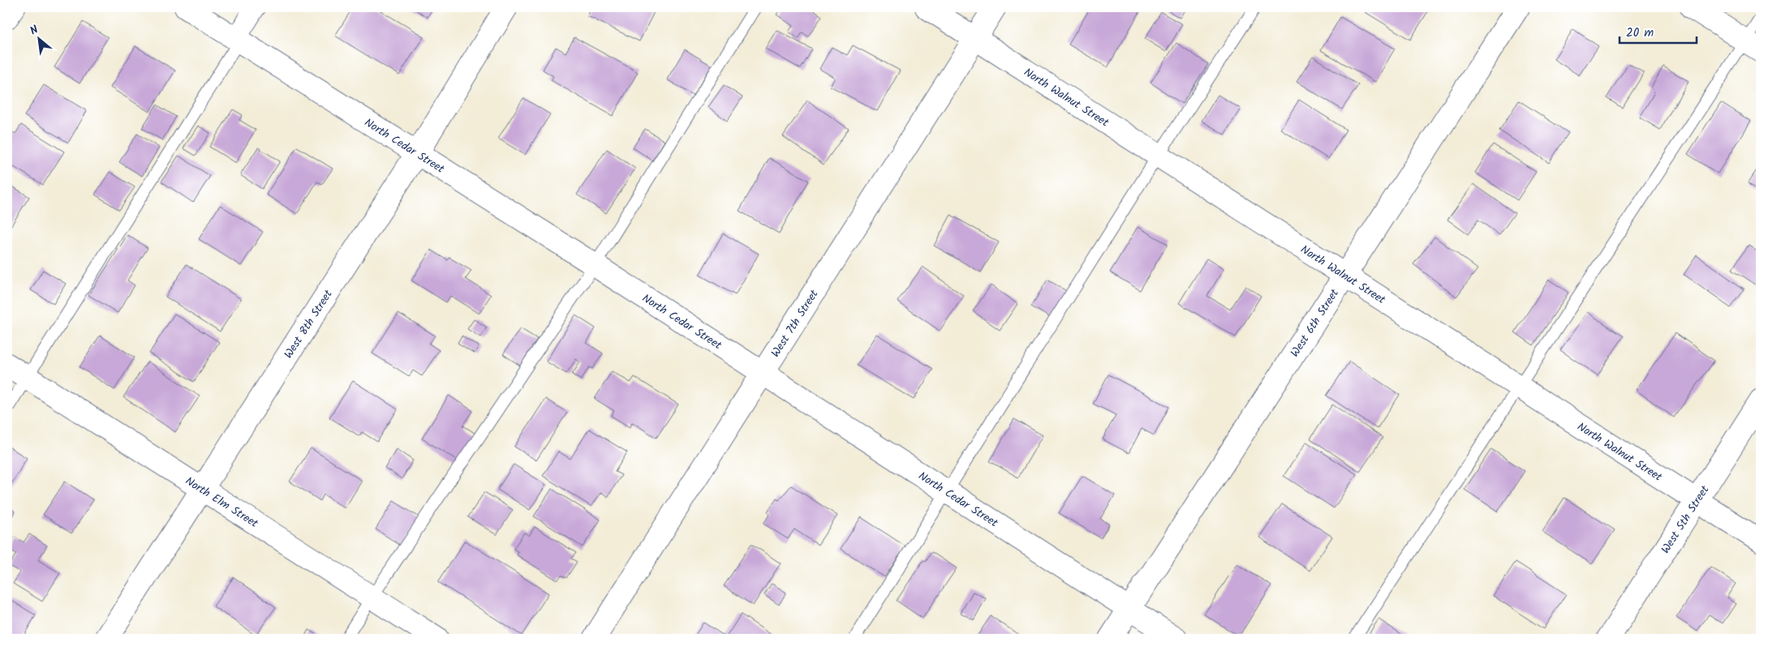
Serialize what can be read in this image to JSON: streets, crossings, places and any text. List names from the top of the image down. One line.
{"streets":{"street":["North Walnut Street","North Cedar Street","West 7th Street","West 6th Street","West 8th Street","North Elm Street","West 5th Street"]},"crossings":[["North Walnut Street","West 7th Street"],["North Walnut Street","West 6th Street"],["North Walnut Street","West 5th Street"],["North Cedar Street","West 7th Street"],["North Cedar Street","West 6th Street"],["North Cedar Street","West 8th Street"],["West 8th Street","North Elm Street"]],"scale_bar":"20 m","north":"top left"}
